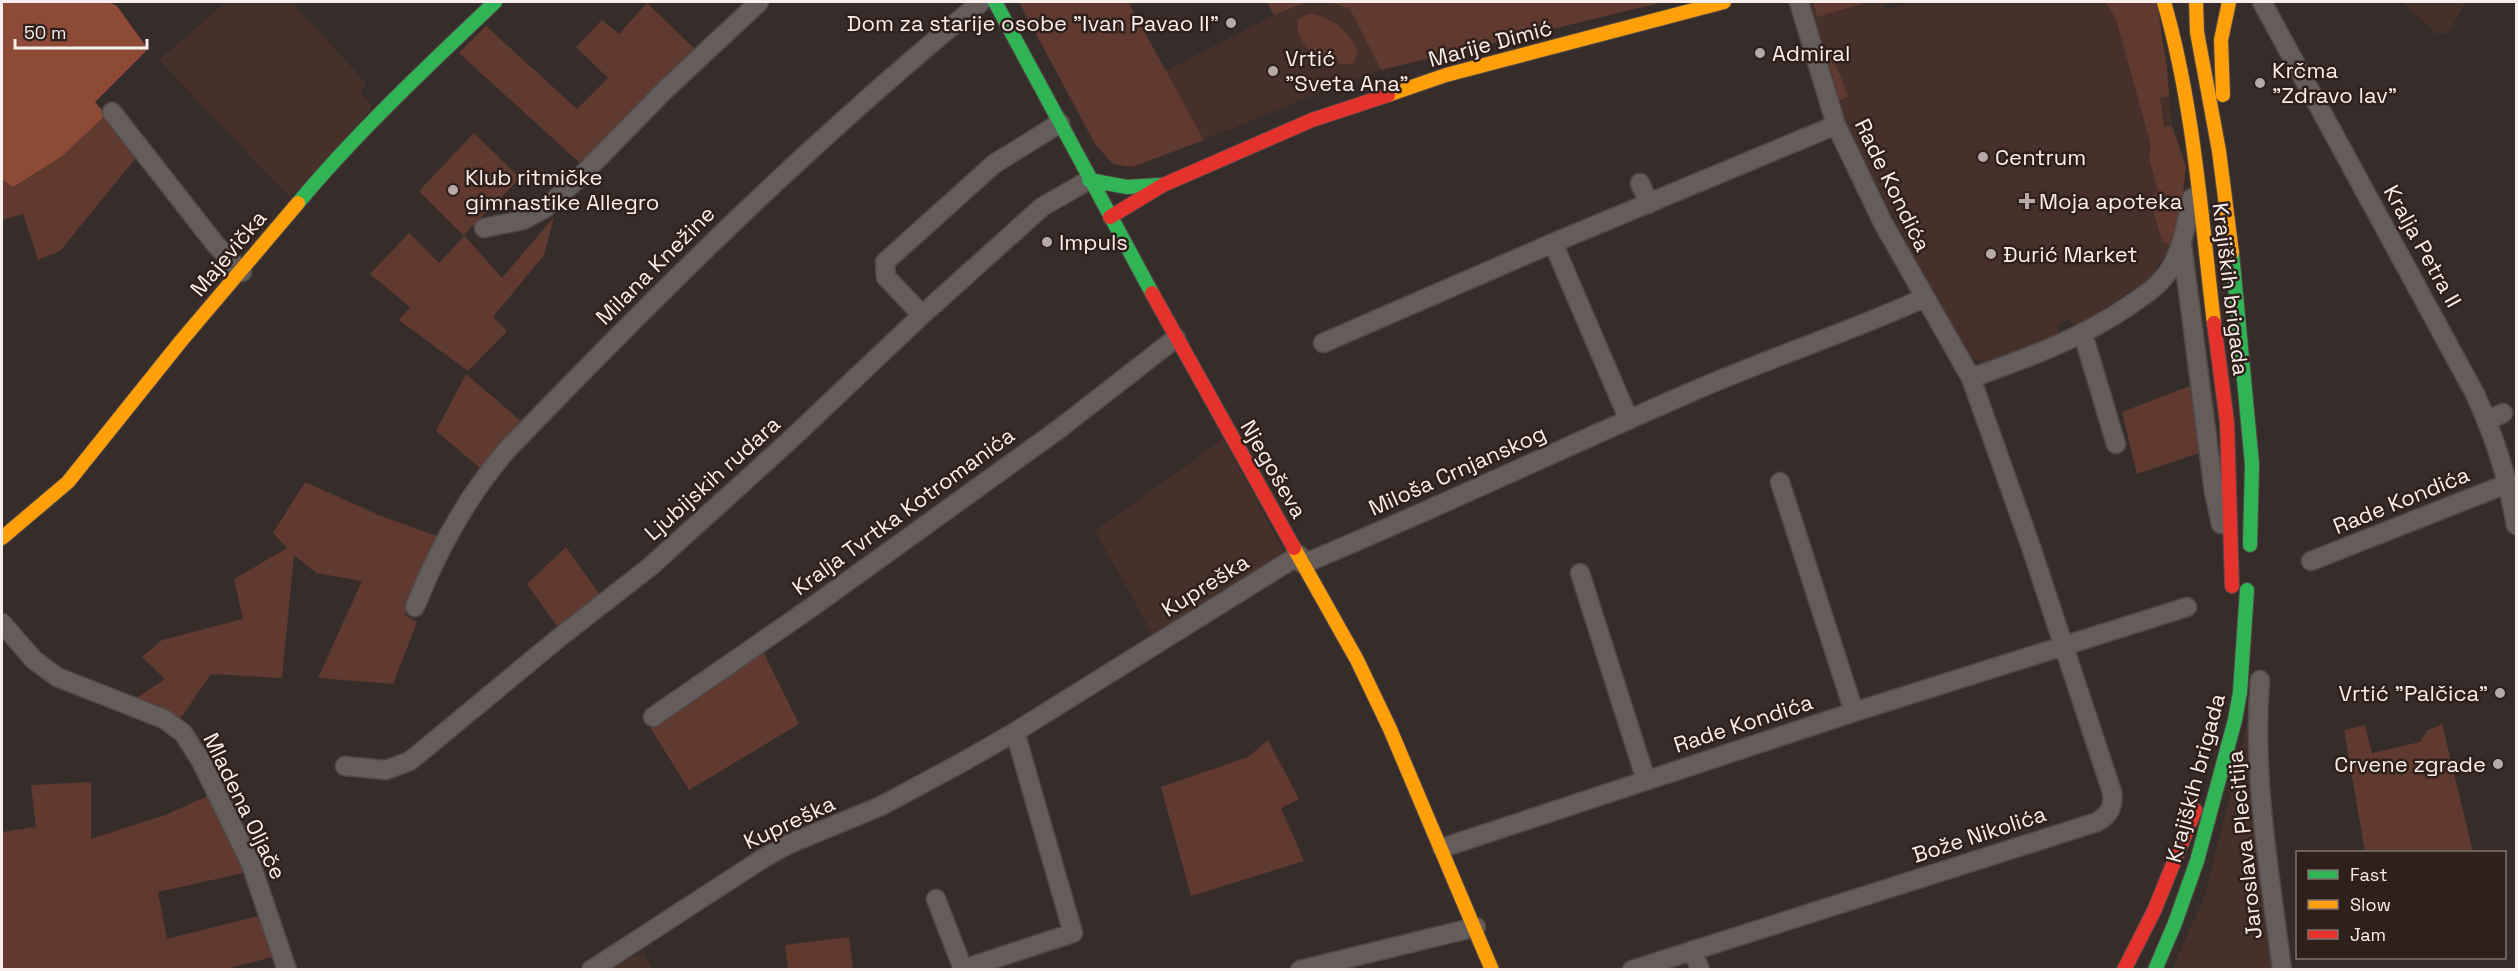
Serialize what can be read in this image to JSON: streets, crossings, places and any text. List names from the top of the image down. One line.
{"streets":{"street":["Marije Dimić","Rade Kondića","Kralja Petra II","Majevička","Milana Knežine","Krajiških brigada","Njegoševa","Miloša Crnjanskog","Ljubijskih rudara","Kralja Tvrtka Kotromanića","Kupreška","Mladena Oljače","Bože Nikolića","Jaroslava Plecitija"]},"crossings":[["Marije Dimić","Njegoševa"],["Rade Kondića","Kralja Petra II"],["Rade Kondića","Njegoševa"],["Rade Kondića","Miloša Crnjanskog"],["Rade Kondića","Bože Nikolića"],["Njegoševa","Miloša Crnjanskog"],["Njegoševa","Ljubijskih rudara"],["Njegoševa","Kralja Tvrtka Kotromanića"],["Njegoševa","Kupreška"],["Miloša Crnjanskog","Kupreška"]],"places":{"other":["Dom za starije osobe \"Ivan Pavao II\"","Admiral","Vrtić \"Sveta Ana\"","Krčma \"Zdravo lav\"","Centrum","Klub ritmičke gimnastike Allegro","Impuls","Đurić Market","Vrtić \"Palčica\"","Crvene zgrade"],"health":["Moja apoteka"]},"legend":["Fast","Slow","Jam"],"scale_bar":"50 m"}
